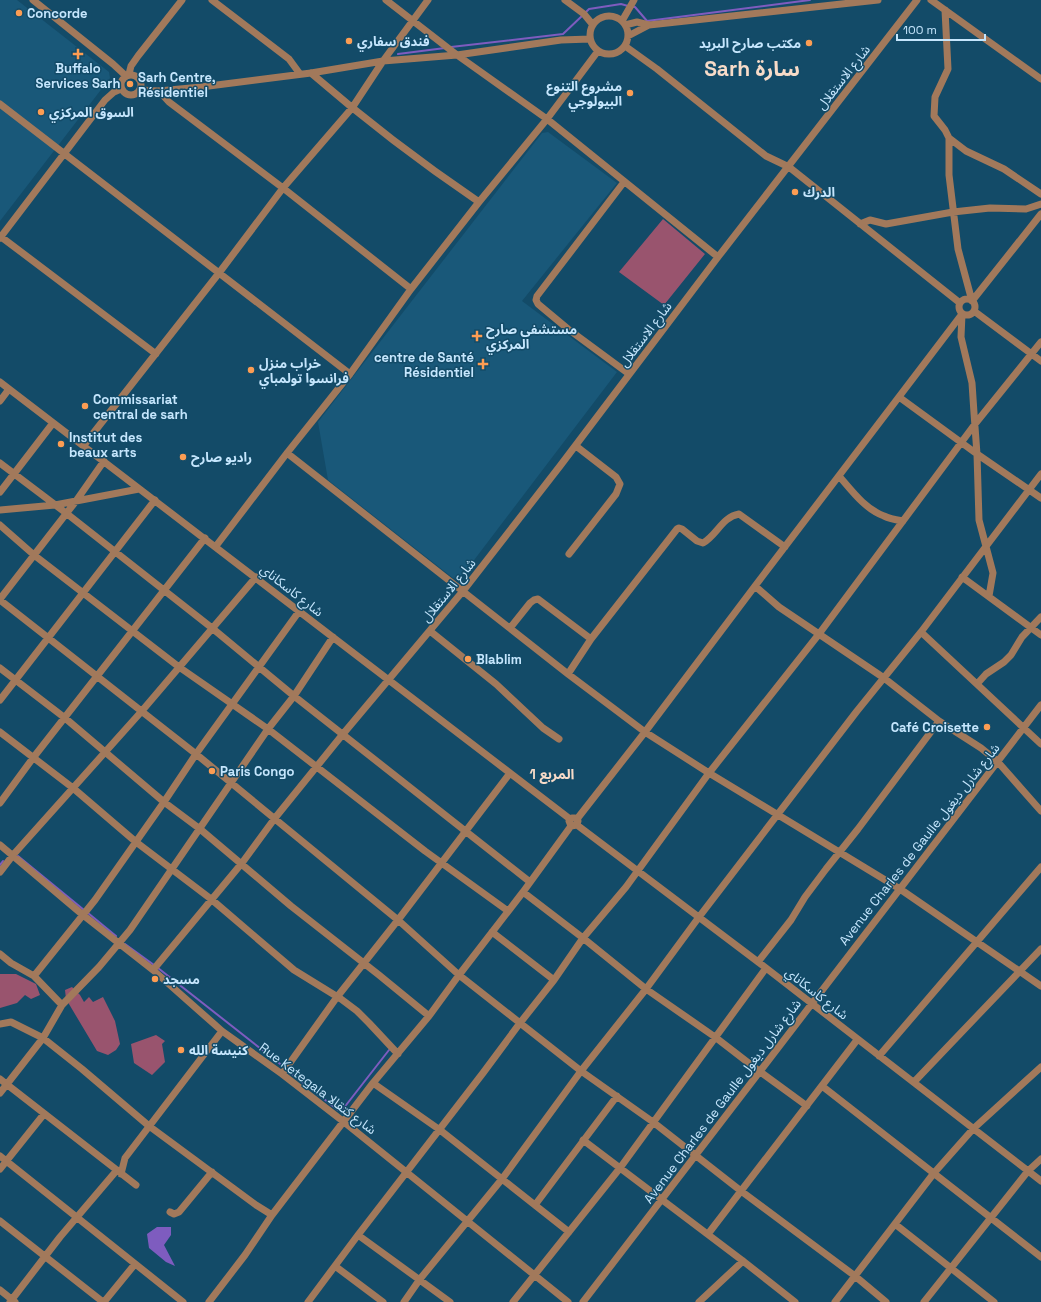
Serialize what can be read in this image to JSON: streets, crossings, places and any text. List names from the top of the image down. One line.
{"streets":{"street":["شارع الاستقلال","شارع كاسكاناي","Avenue Charles de Gaulle شارع شارل ديغول","Rue Ketegala شارع كتقالا"]},"crossings":[["شارع الاستقلال","شارع كاسكاناي"],["شارع الاستقلال","Rue Ketegala شارع كتقالا"],["شارع كاسكاناي","Avenue Charles de Gaulle شارع شارل ديغول"]],"districts":["Sarh سارة","المربع 1"],"places":{"other":["Concorde","فندق سفاري","مكتب صارح البريد","Sarh Centre, Résidentiel","مشروع التنوع البيولوجي","السوق المركزي","الدرك","خراب منزل فرانسوا تولمباي","Commissariat central de sarh","Institut des beaux arts","راديو صارح","Blablim","Café Croisette","Paris Congo","مسجد","كنيسة الله"],"health":["Buffalo Services Sarh","مستشفى صارح المركزي","centre de Santé Résidentiel"]},"scale_bar":"100 m"}
